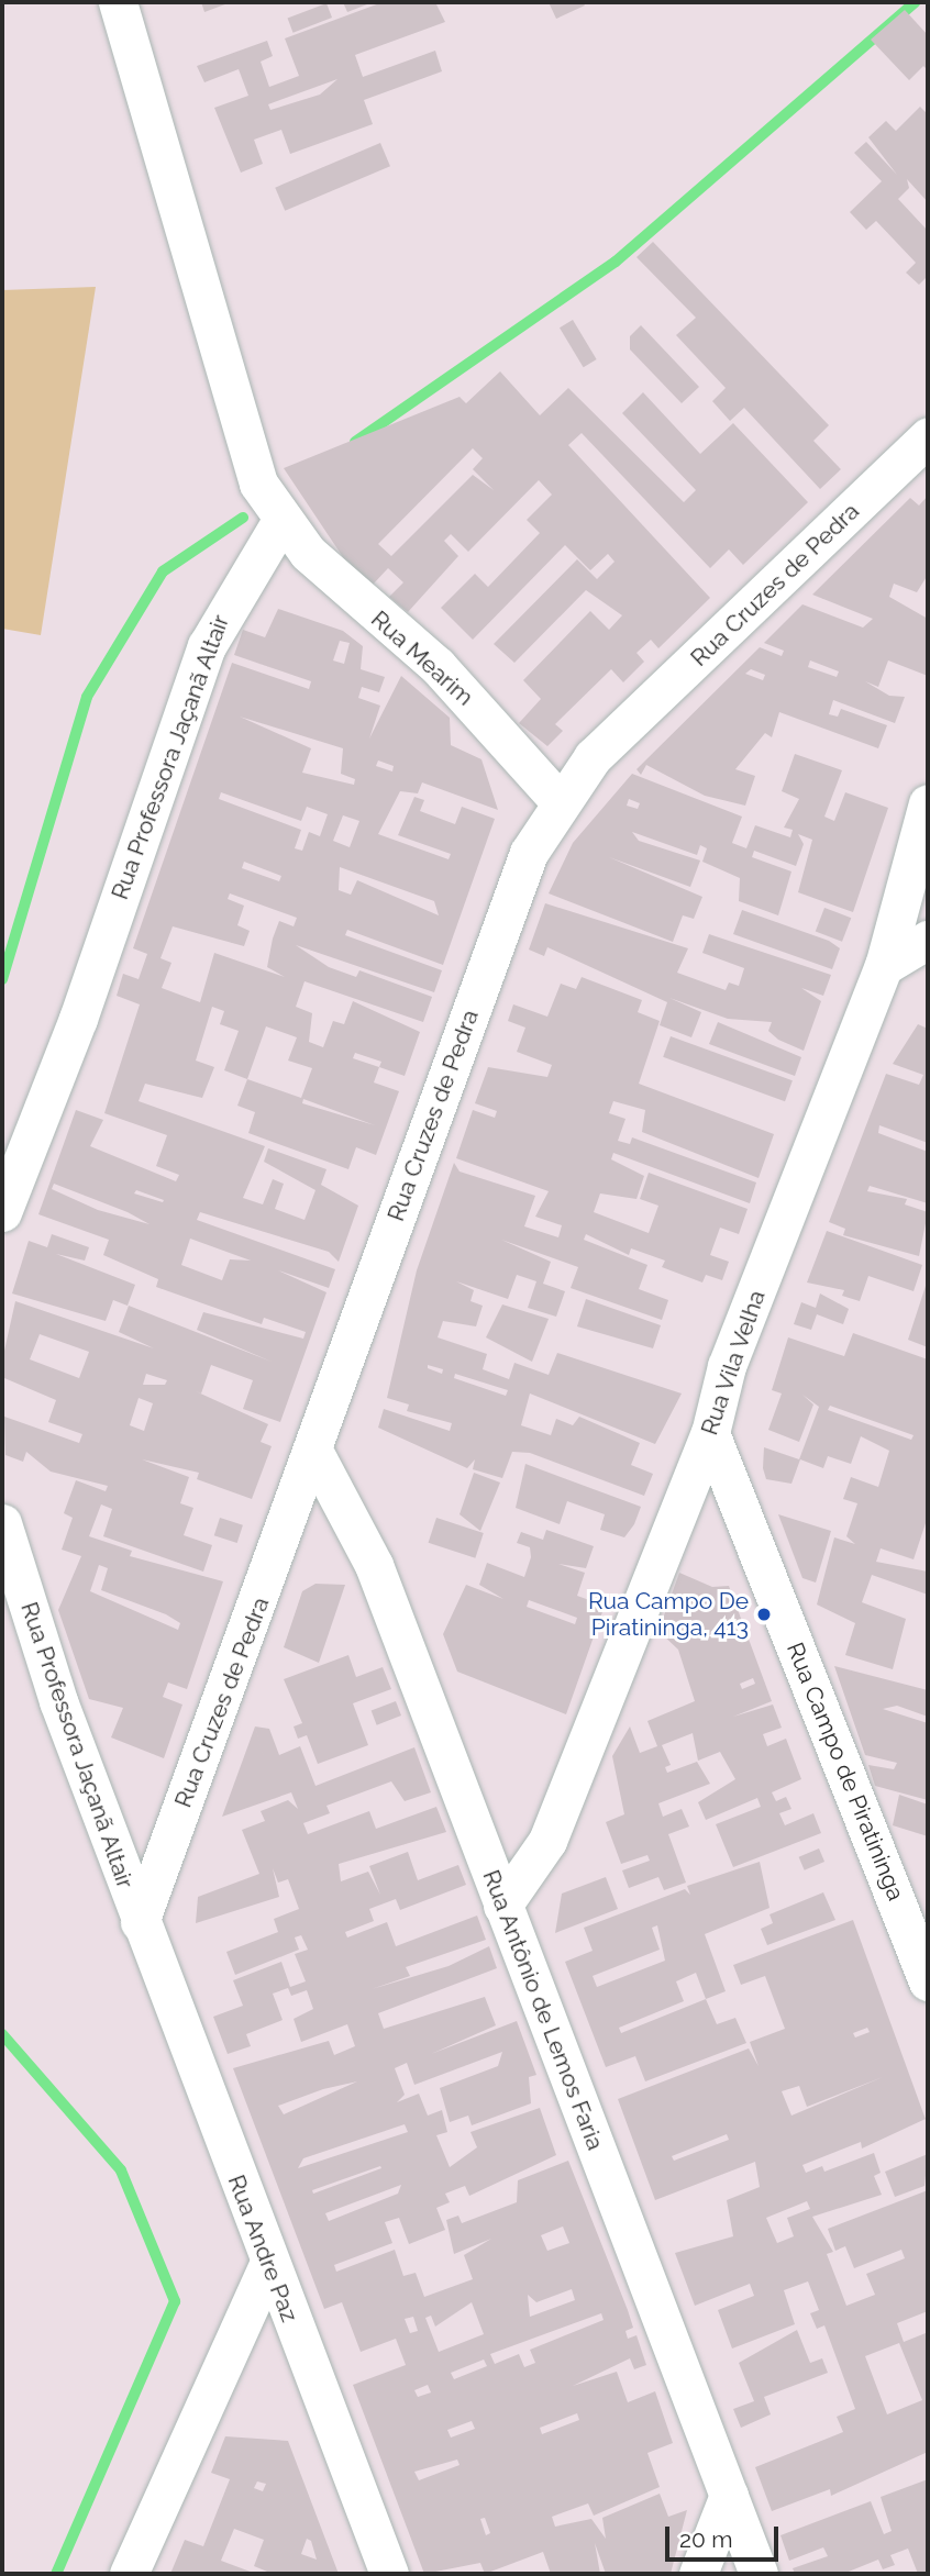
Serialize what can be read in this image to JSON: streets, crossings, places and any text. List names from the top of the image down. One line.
{"streets":{"street":["Rua Cruzes de Pedra","Rua Mearim","Rua Professora Jaçanã Altair","Rua Vila Velha","Rua Campo de Piratininga","Rua Antônio de Lemos Faria","Rua Andre Paz"]},"crossings":[["Rua Cruzes de Pedra","Rua Mearim"],["Rua Cruzes de Pedra","Rua Professora Jaçanã Altair"],["Rua Cruzes de Pedra","Rua Antônio de Lemos Faria"],["Rua Cruzes de Pedra","Rua Andre Paz"],["Rua Mearim","Rua Professora Jaçanã Altair"],["Rua Professora Jaçanã Altair","Rua Andre Paz"],["Rua Vila Velha","Rua Campo de Piratininga"],["Rua Vila Velha","Rua Antônio de Lemos Faria"]],"places":["Rua Campo De Piratininga, 413"],"scale_bar":"20 m"}
